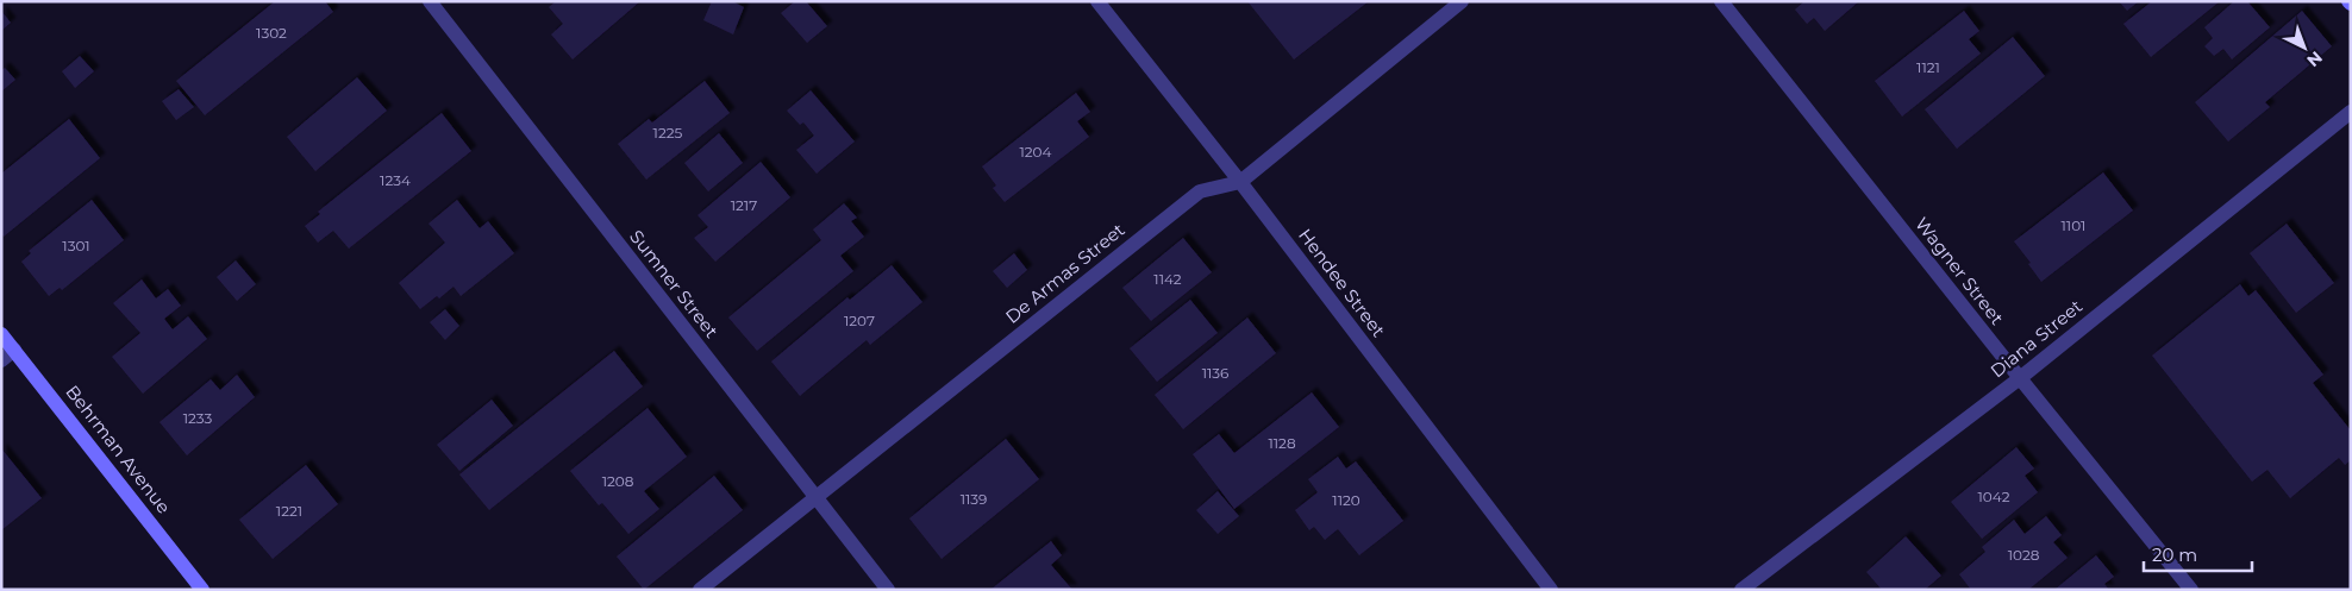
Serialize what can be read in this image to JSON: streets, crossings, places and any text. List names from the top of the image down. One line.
{"streets":{"street":["Wagner Street","De Armas Street","Hendee Street","Sumner Street","Diana Street","Behrman Avenue"]},"crossings":[["Wagner Street","Diana Street"],["De Armas Street","Hendee Street"],["De Armas Street","Sumner Street"]],"house_numbers":["1302","1121","1225","1204","1234","1217","1101","1301","1142","1207","1136","1233","1128","1208","1042","1139","1120","1221","1028"],"scale_bar":"20 m","north":"bottom right"}
